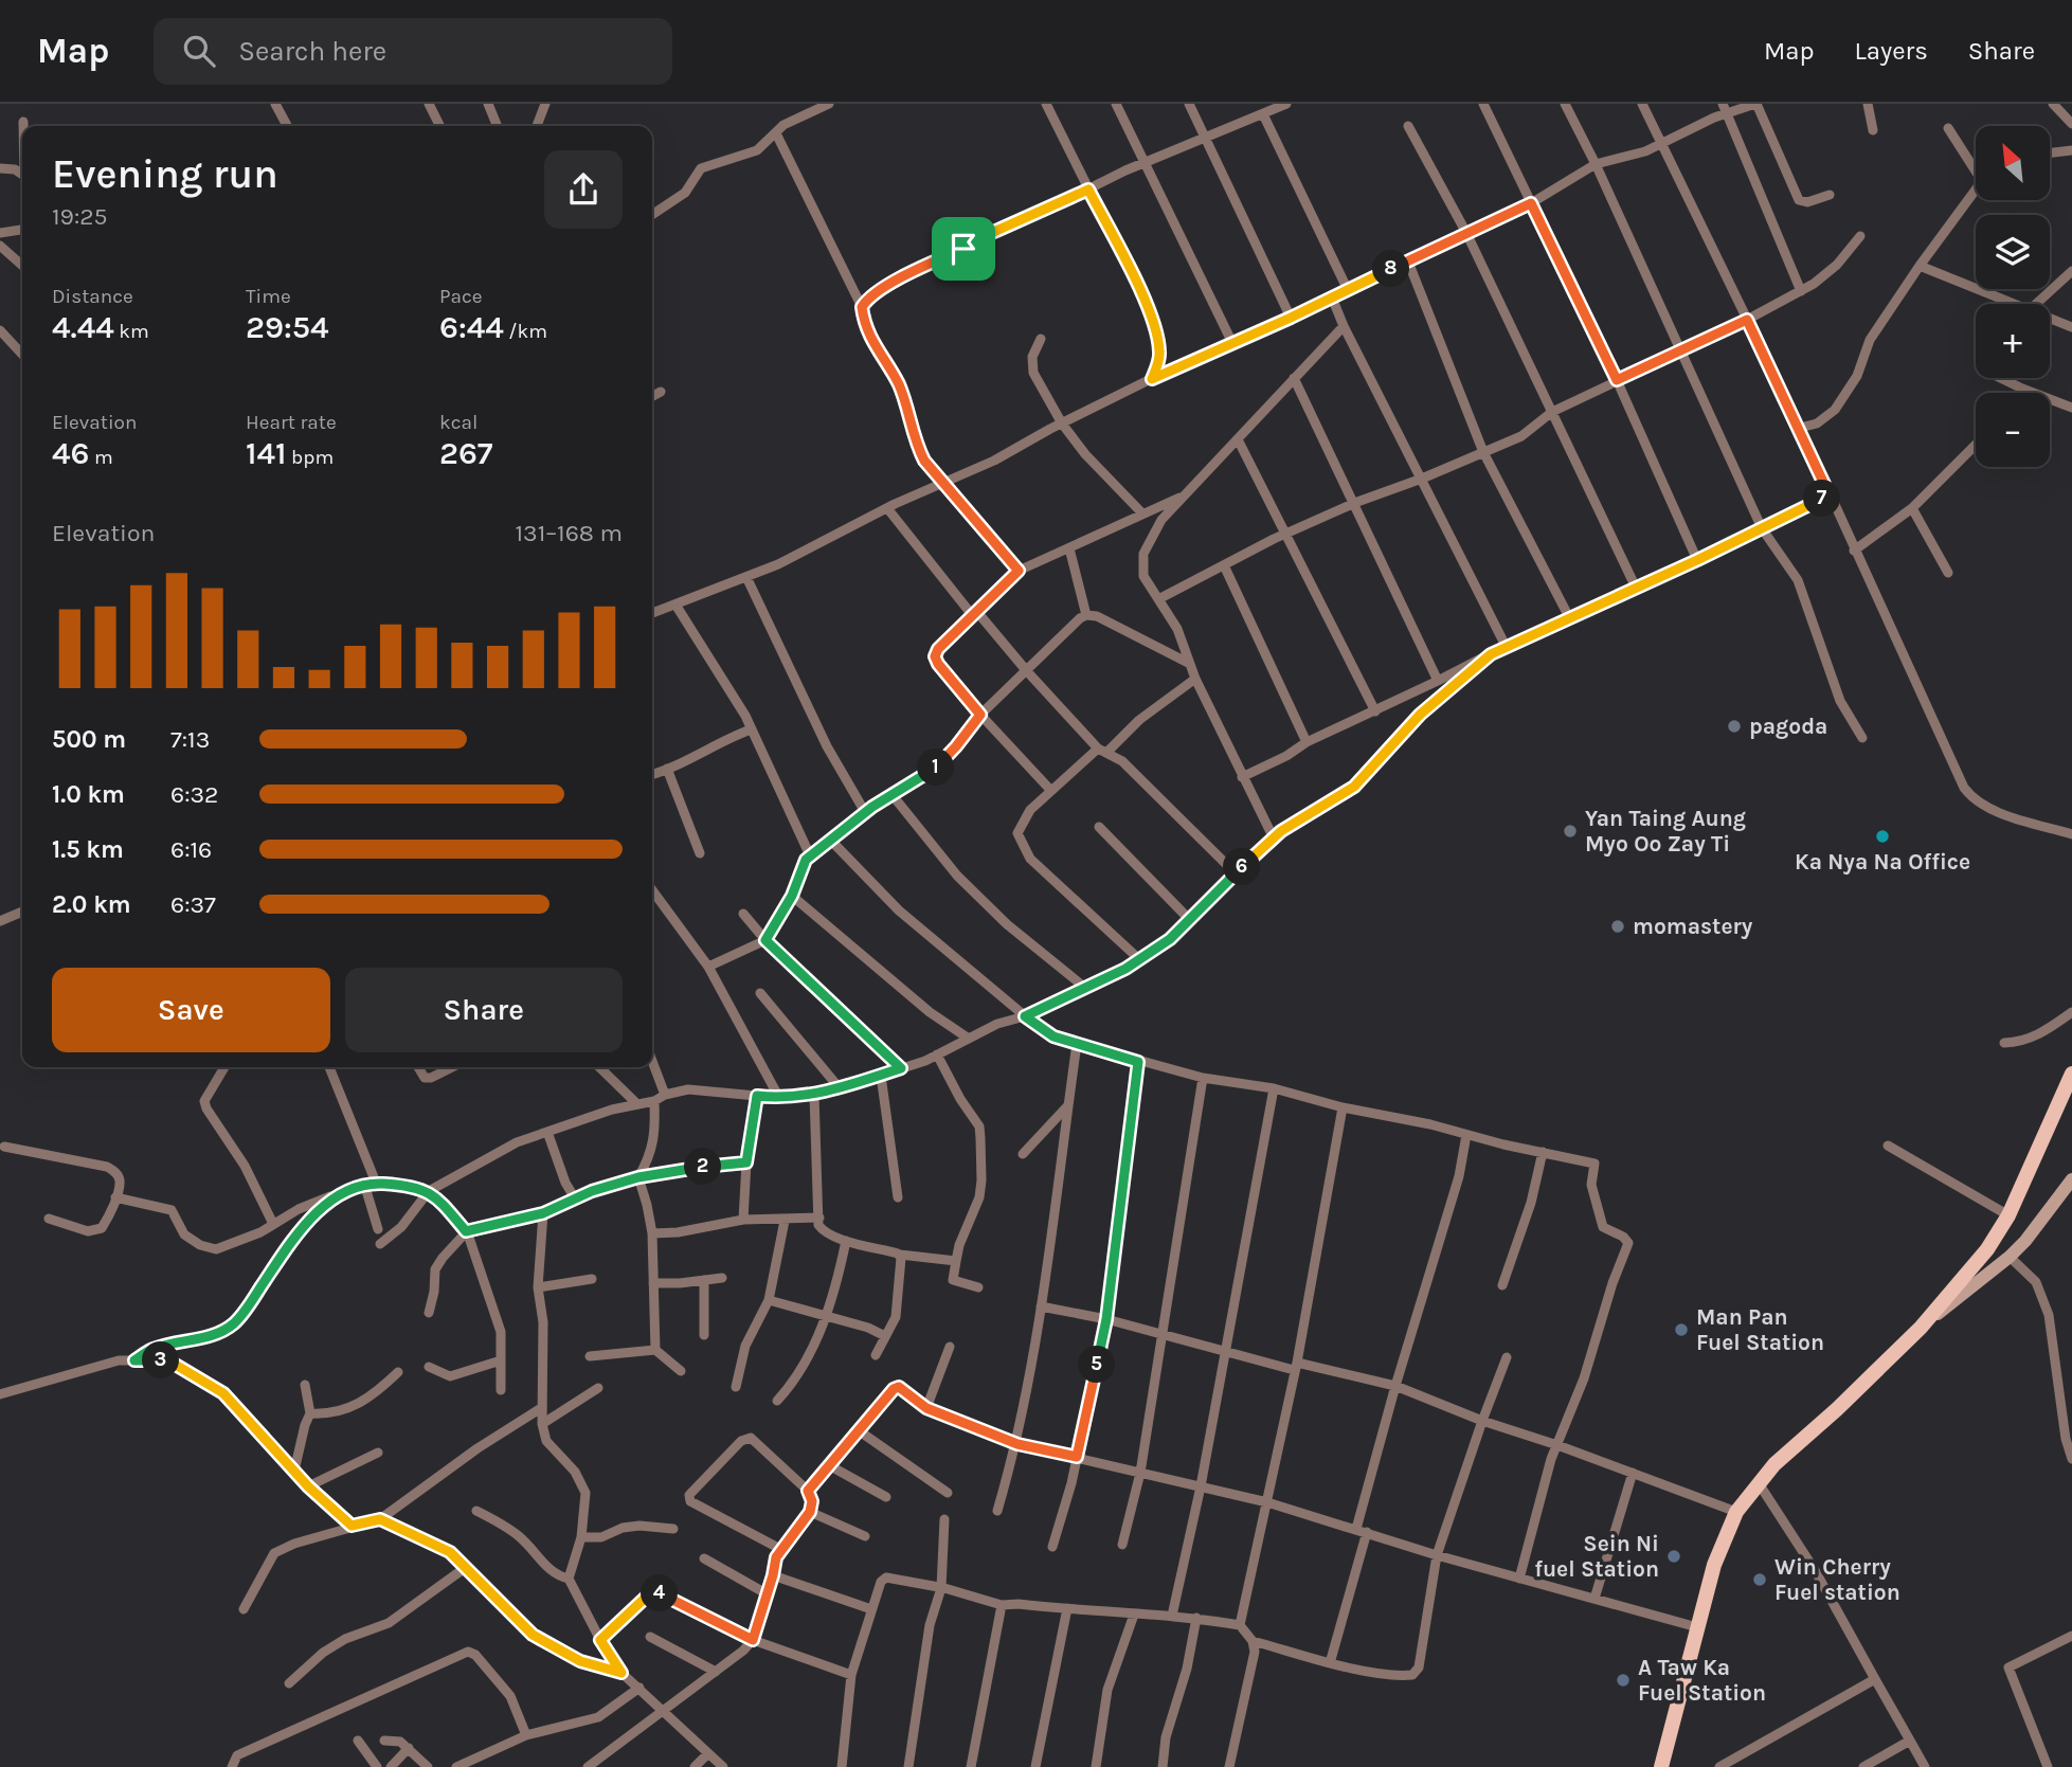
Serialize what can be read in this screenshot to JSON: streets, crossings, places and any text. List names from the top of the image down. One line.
{"places":["pagoda","Yan Taing Aung Myo Oo Zay Ti","Ka Nya Na Office","momastery","Man Pan Fuel Station","Sein Ni fuel Station","Win Cherry Fuel station","A Taw Ka Fuel Station"],"north":"top left","page":{"header":"Map","search":"Search here","nav":["Map","Layers","Share"],"map_buttons":["+","−"],"heading":["Evening run","19:25"],"pins":["8","7","1","6","2","3","5","4"],"stats":[["Distance","4.44 km"],["Time","29:54"],["Pace","6:44 /km"],["Elevation","46 m"],["Heart rate","141 bpm"],["kcal","267"]],"chart":["Elevation","131–168 m"],"list":[{"name":"500 m","note":"7:13"},{"name":"1.0 km","note":"6:32"},{"name":"1.5 km","note":"6:16"},{"name":"2.0 km","note":"6:37"}],"buttons":["Save","Share"]}}
